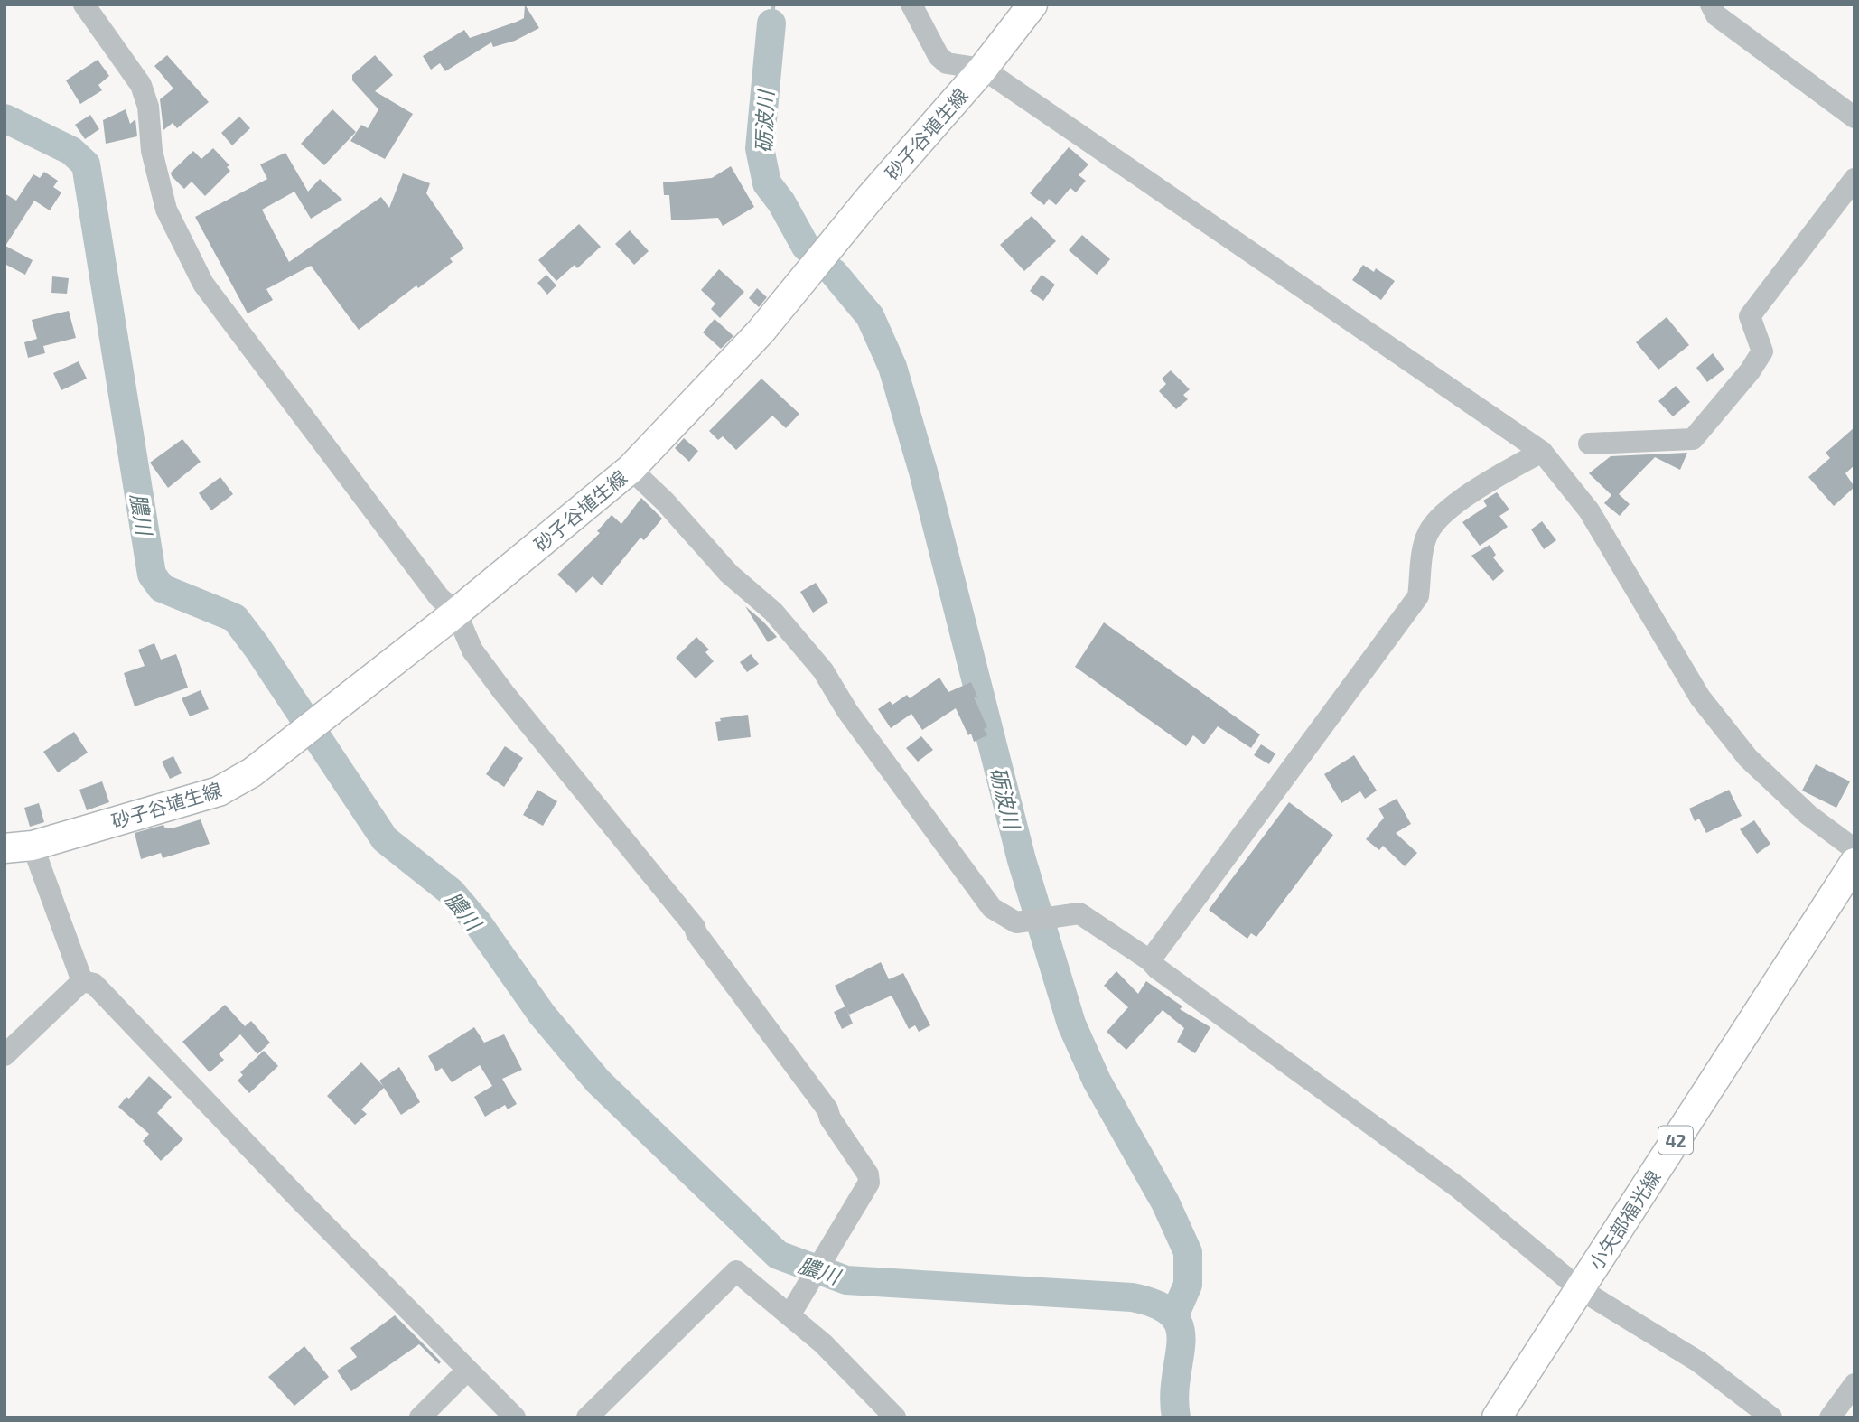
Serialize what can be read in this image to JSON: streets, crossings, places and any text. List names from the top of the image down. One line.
{"streets":{"main road":["砂子谷埴生線","42","小矢部福光線"]},"water":["砺波川","膿川"]}
